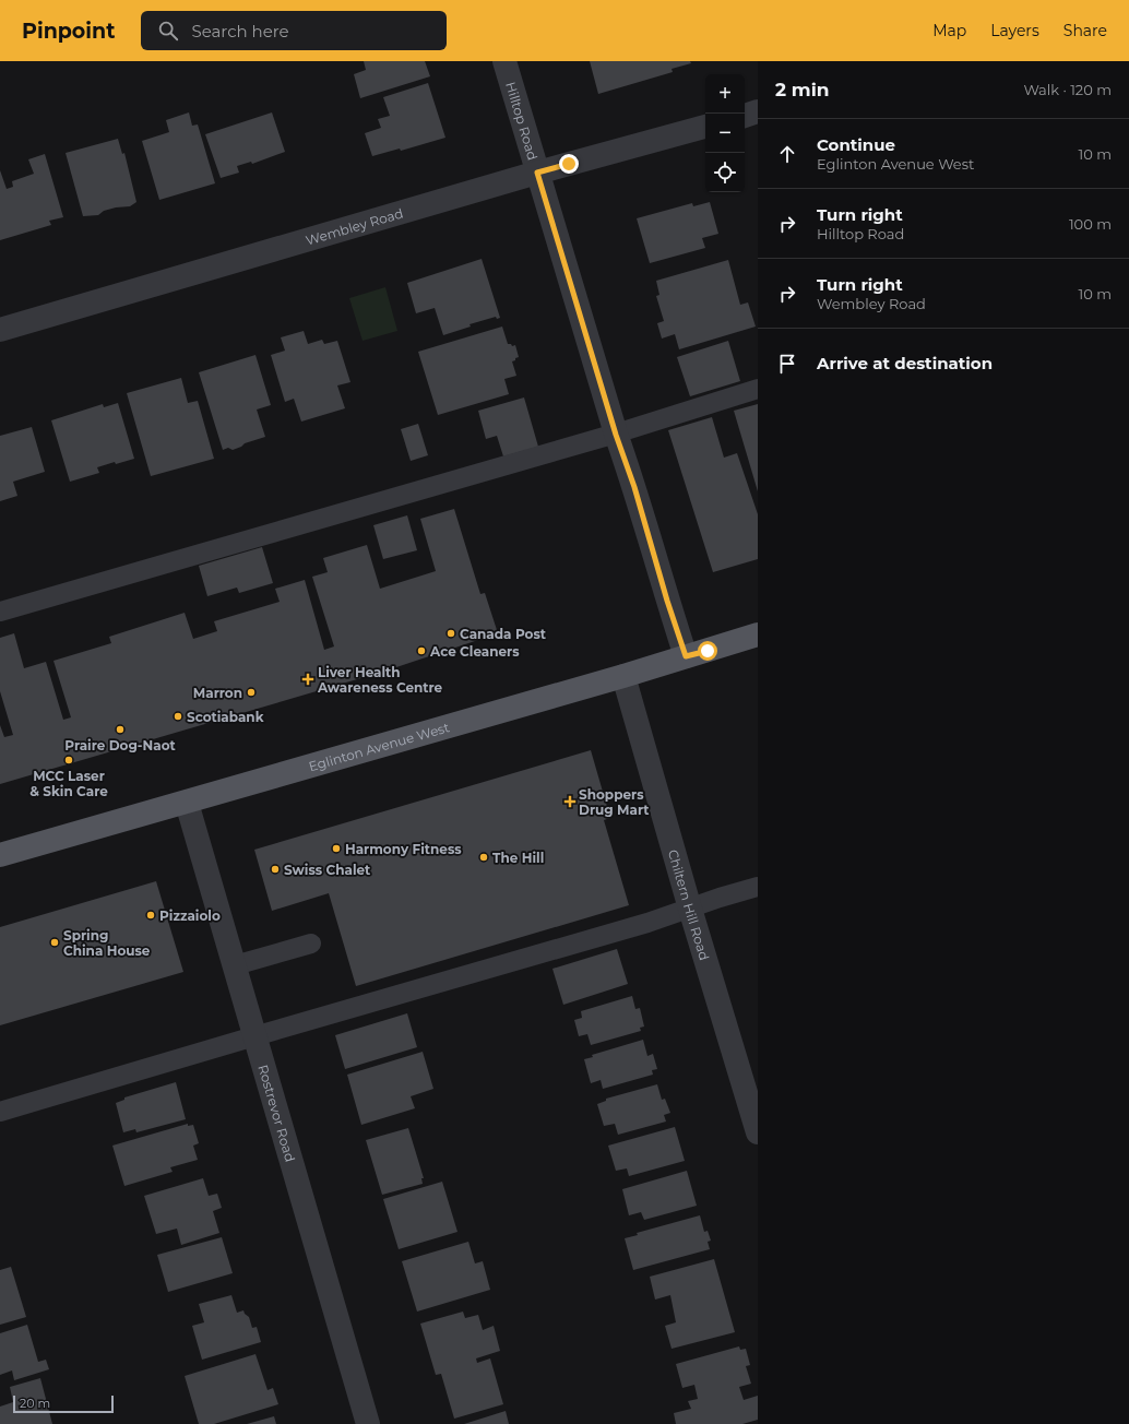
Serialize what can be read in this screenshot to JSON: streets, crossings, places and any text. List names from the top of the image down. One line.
{"streets":{"main road":["Eglinton Avenue West"],"street":["Hilltop Road","Wembley Road","Chiltern Hill Road","Rostrevor Road"]},"crossings":[["Hilltop Road","Wembley Road"],["Hilltop Road","Eglinton Avenue West"],["Eglinton Avenue West","Chiltern Hill Road"],["Eglinton Avenue West","Rostrevor Road"]],"places":{"other":["Canada Post","Ace Cleaners","Marron","Scotiabank","Praire Dog-Naot","MCC Laser & Skin Care","Harmony Fitness","The Hill","Swiss Chalet","Pizzaiolo","Spring China House"],"health":["Liver Health Awareness Centre","Shoppers Drug Mart"]},"scale_bar":"20 m","page":{"header":"Pinpoint","search":"Search here","nav":["Map","Layers","Share"],"heading":["2 min","Walk · 120 m"],"map_buttons":["+","−"],"list":[["Continue","Eglinton Avenue West","10 m"],["Turn right","Hilltop Road","100 m"],["Turn right","Wembley Road","10 m"],"Arrive at destination"],"scale":"20 m"}}
